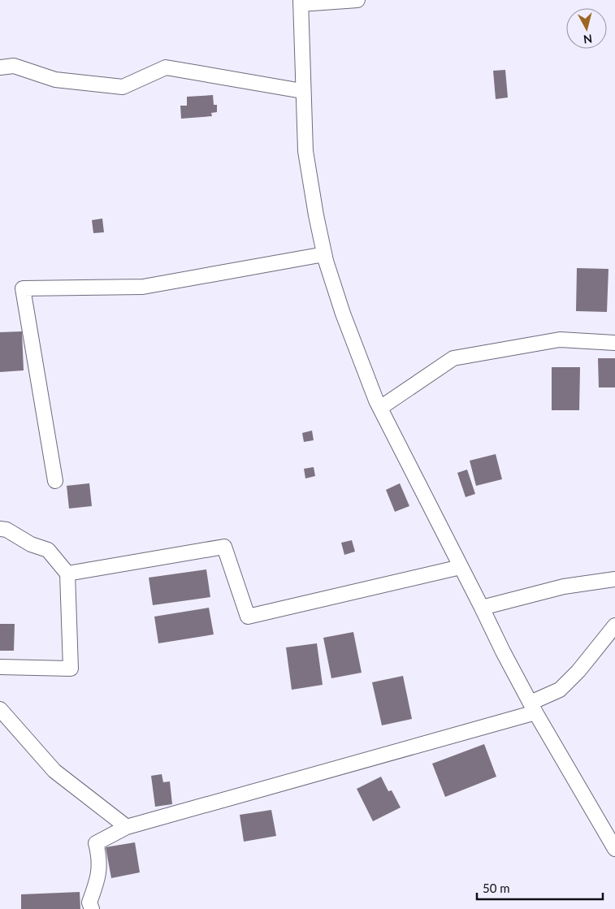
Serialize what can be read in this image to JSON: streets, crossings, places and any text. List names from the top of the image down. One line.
{"scale_bar":"50 m","north":"bottom"}
